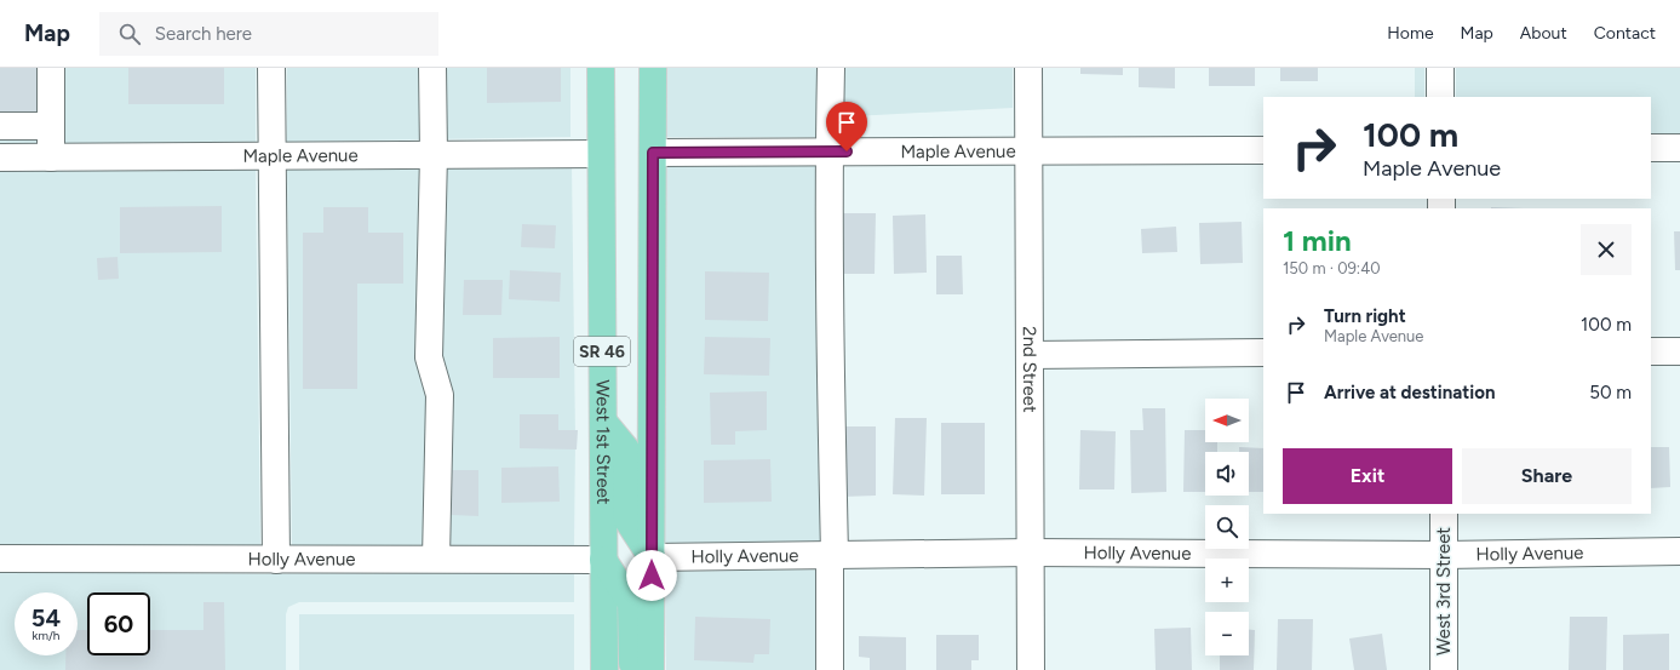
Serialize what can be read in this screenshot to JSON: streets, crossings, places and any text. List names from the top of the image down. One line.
{"streets":{"main road":["SR 46","West 1st Street"],"street":["Maple Avenue","2nd Street","Holly Avenue","West 3rd Street"]},"crossings":[["Maple Avenue","SR 46"],["Maple Avenue","2nd Street"],["Maple Avenue","West 1st Street"],["SR 46","Holly Avenue"],["2nd Street","Holly Avenue"],["West 1st Street","Holly Avenue"],["Holly Avenue","West 3rd Street"]],"north":"left","page":{"header":"Map","search":"Search here","nav":["Home","Map","About","Contact"],"turn":["100 m","Maple Avenue"],"heading":["1 min","150 m · 09:40"],"list":[{"name":"Turn right","note":"Maple Avenue","value":"100 m"},{"name":"Arrive at destination","value":"50 m"}],"map_buttons":["+","−"],"buttons":["Exit","Share"],"speed":"54 km/h","limit":"60"}}
